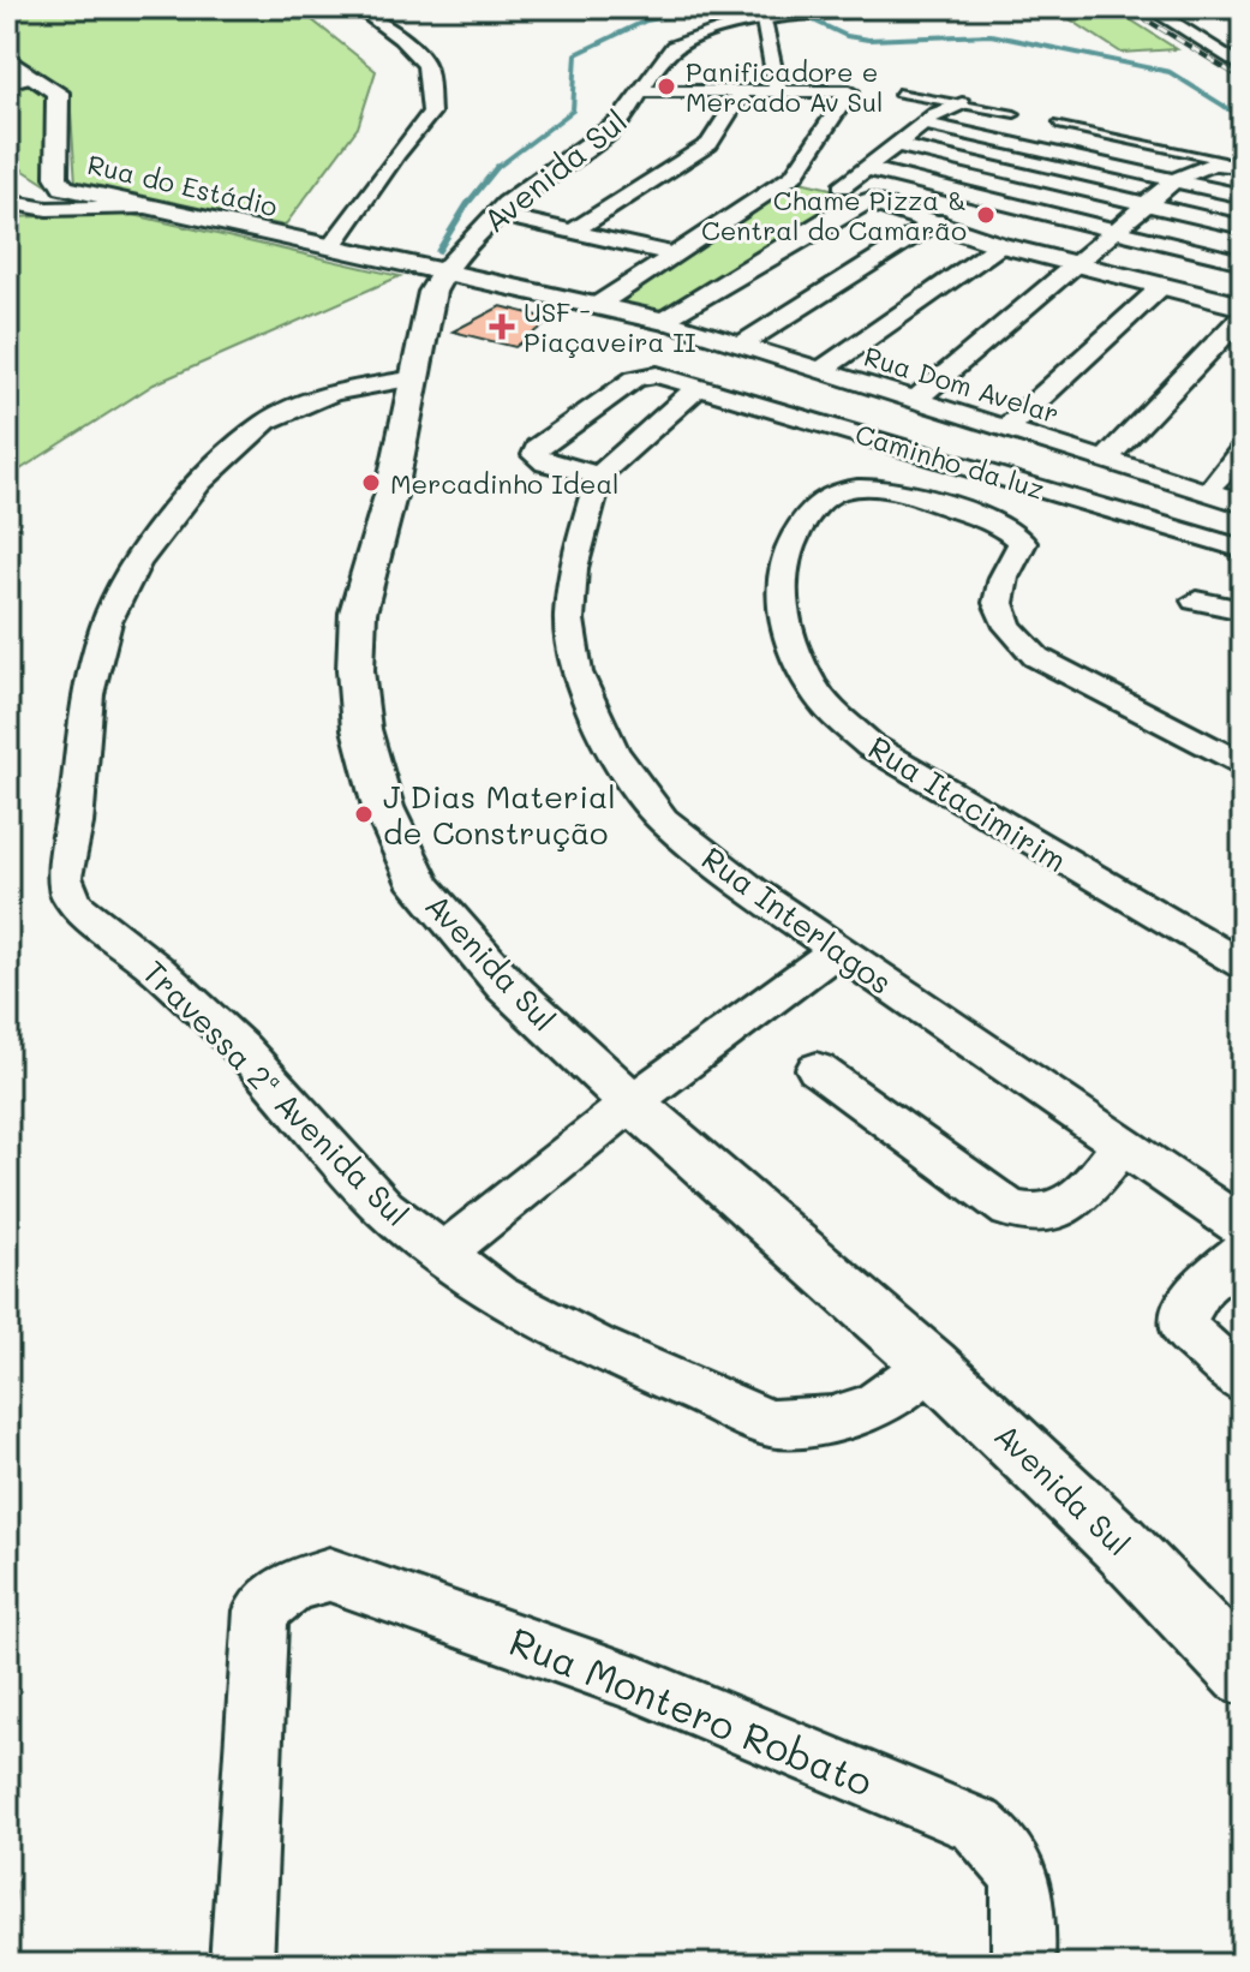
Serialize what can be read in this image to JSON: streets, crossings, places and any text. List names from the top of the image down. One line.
{"streets":{"street":["Avenida Sul","Rua do Estádio","Rua Dom Avelar","Caminho da luz","Rua Itacimirim","Rua Interlagos","Travessa 2ª Avenida Sul","Rua Montero Robato"]},"crossings":[["Avenida Sul","Rua do Estádio"],["Avenida Sul","Travessa 2ª Avenida Sul"],["Rua do Estádio","Rua Dom Avelar"],["Caminho da luz","Rua Interlagos"]],"places":{"other":["Panificadore e Mercado Av Sul","Chame Pizza & Central do Camarão","Mercadinho Ideal","J Dias Material de Construção"],"health":["USF - Piaçaveira II"]}}
